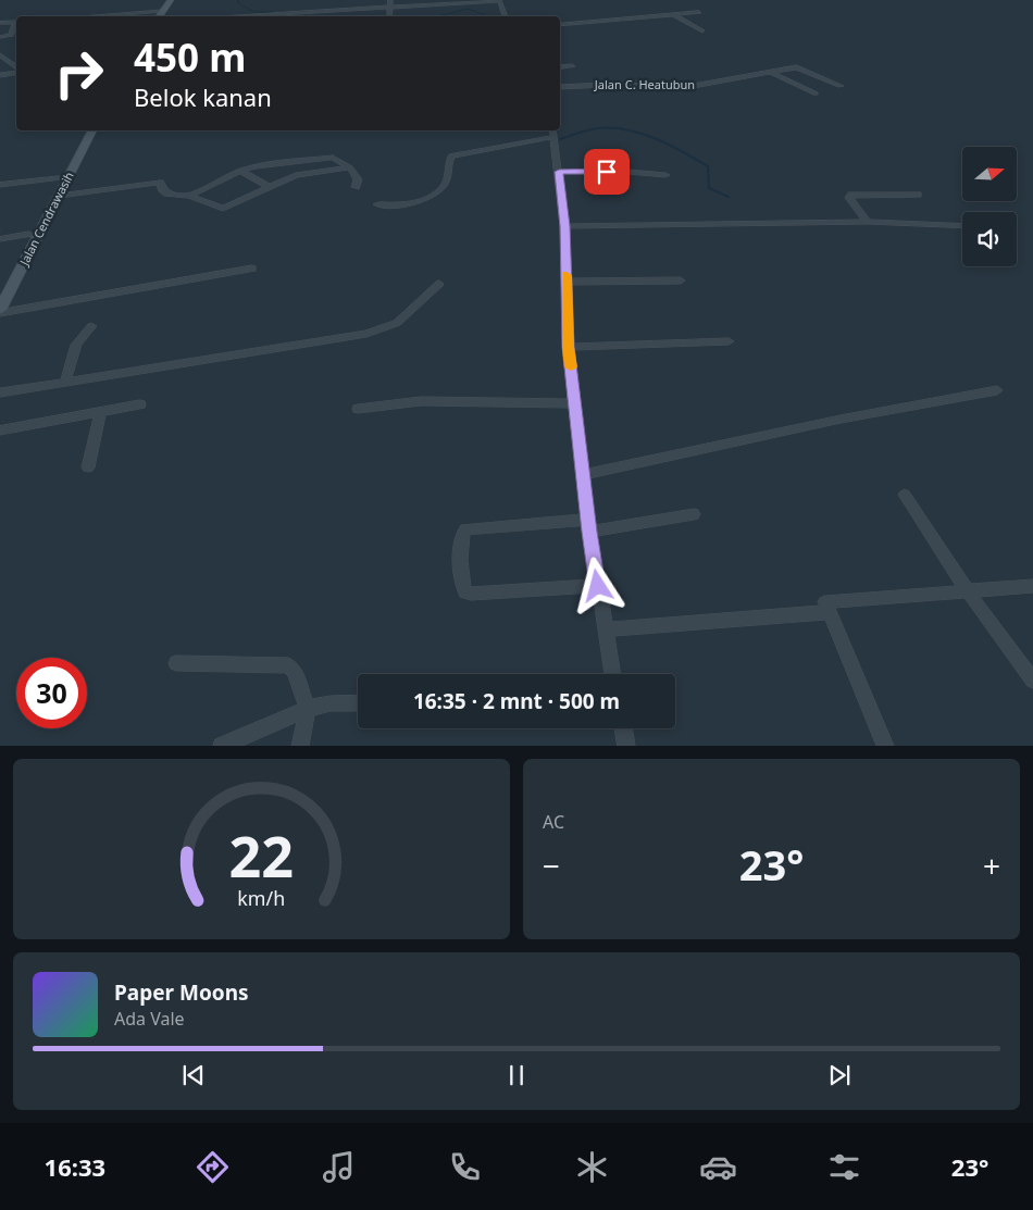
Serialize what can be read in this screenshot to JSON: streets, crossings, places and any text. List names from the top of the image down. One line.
{"streets":{"main road":["Jalan Cendrawasih"],"street":["Jalan C. Heatubun"]},"north":"right","page":{"turn":["450 m","Belok kanan"],"limit":"30","trip":"16:35 · 2 mnt · 500 m","tile":"AC","heat":["−","23°","+"],"song":["Paper Moons","Ada Vale"],"tabs":["16:33","23°"],"gauge":["22","km/h"]}}
